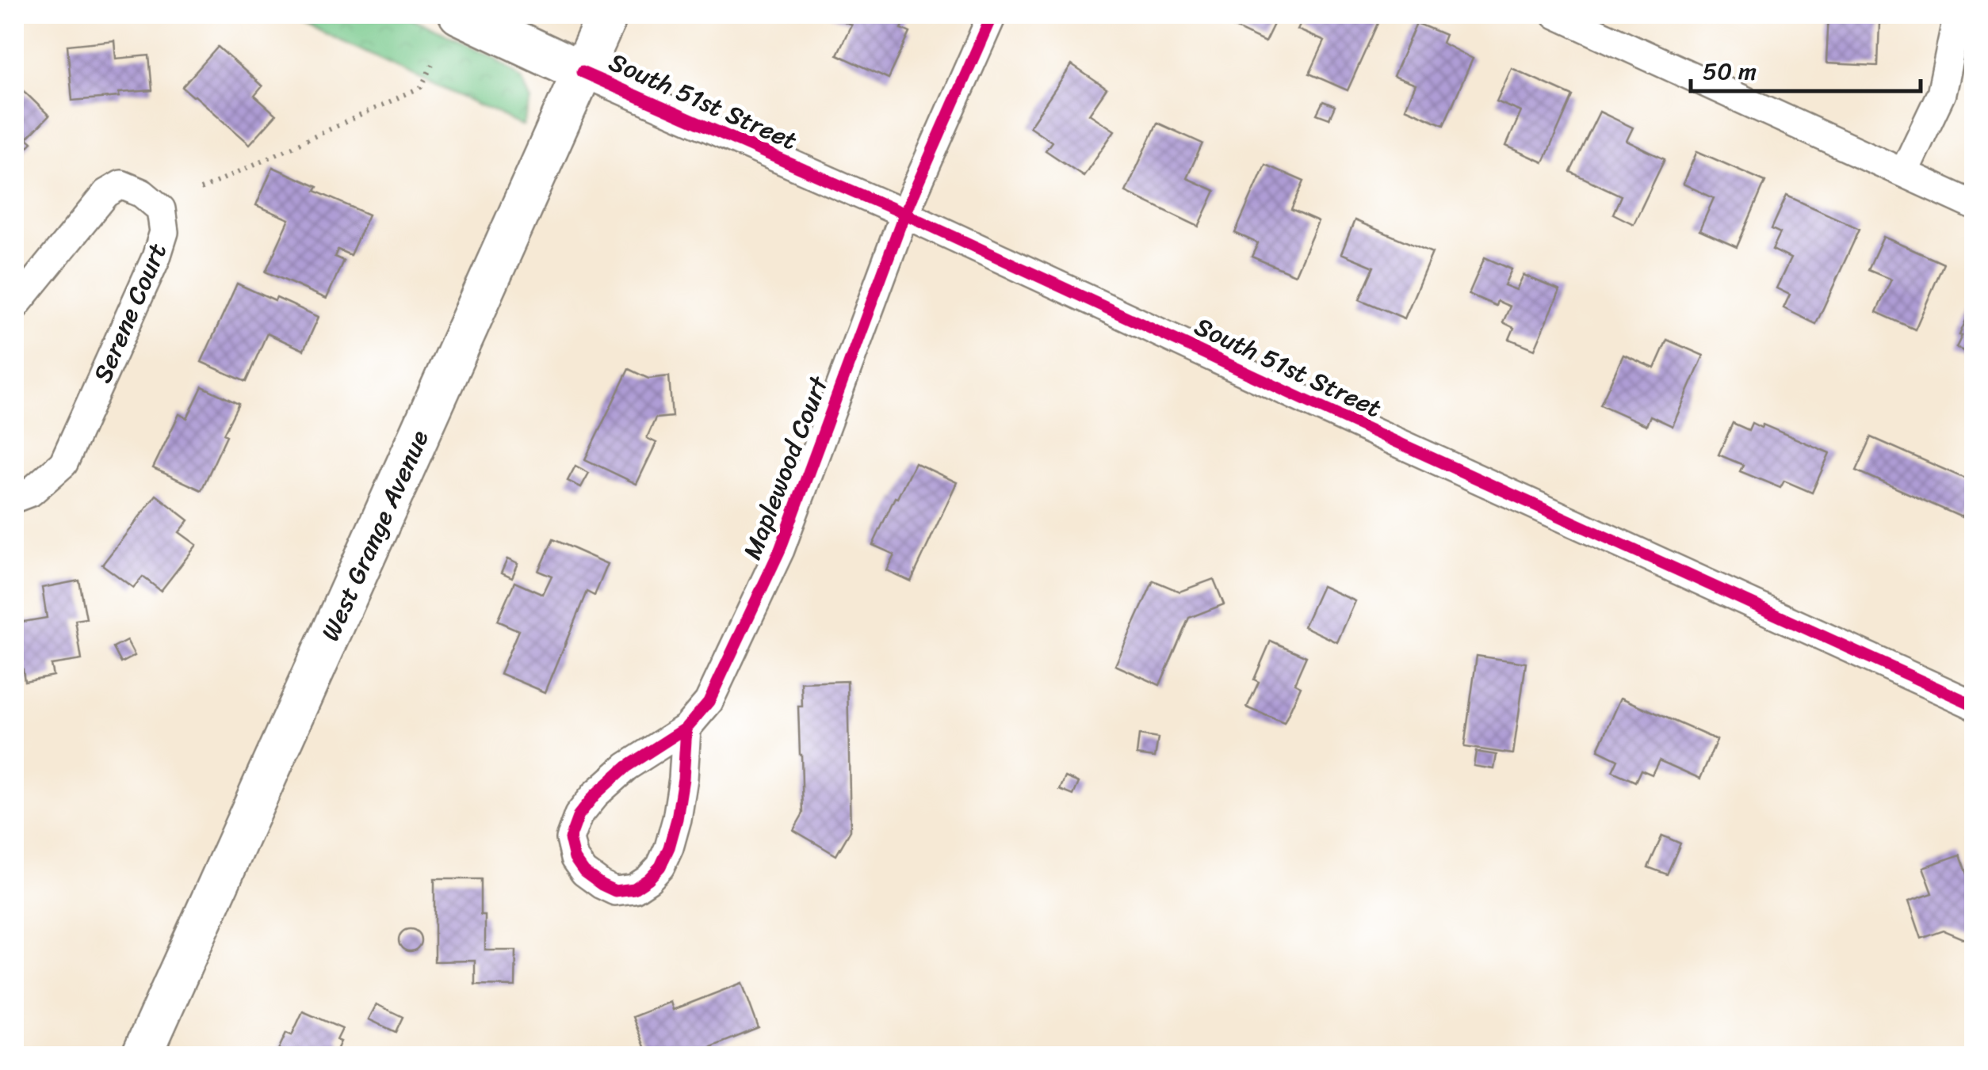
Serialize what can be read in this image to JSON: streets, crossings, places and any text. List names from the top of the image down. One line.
{"streets":{"street":["South 51st Street","Serene Court","Maplewood Court","West Grange Avenue"]},"crossings":[["South 51st Street","Maplewood Court"],["South 51st Street","West Grange Avenue"]],"scale_bar":"50 m"}
